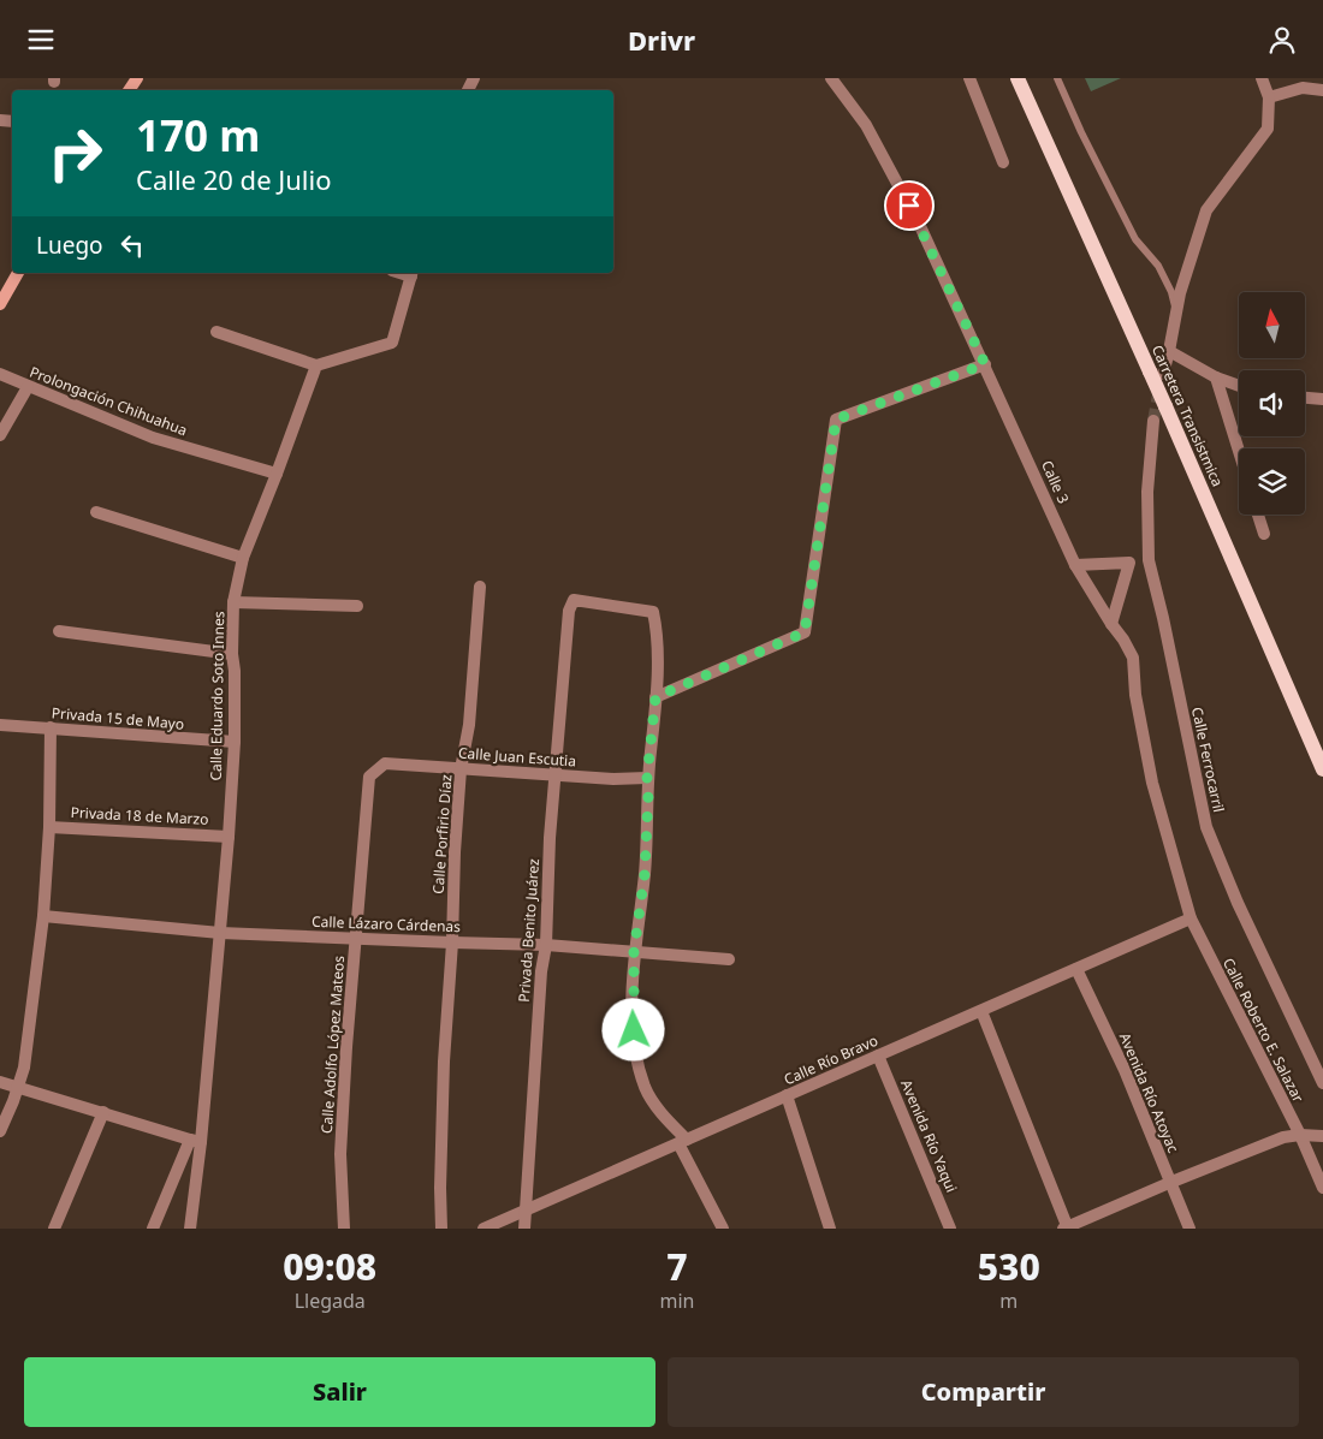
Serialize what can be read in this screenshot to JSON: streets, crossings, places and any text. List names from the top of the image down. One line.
{"streets":{"main road":["Carretera Transistmica"],"street":["Prolongación Chihuahua","Calle 3","Calle Eduardo Soto Innes","Privada 15 de Mayo","Calle Juan Escutia","Calle Ferrocarril","Privada 18 de Marzo","Calle Porfirio Díaz","Calle Lázaro Cárdenas","Privada Benito Juárez","Calle Roberto E. Salazar","Calle Adolfo López Mateos","Calle Río Bravo","Avenida Río Atoyac","Avenida Río Yaqui"]},"crossings":[["Prolongación Chihuahua","Calle Eduardo Soto Innes"],["Calle 3","Calle Roberto E. Salazar"],["Calle 3","Calle Río Bravo"],["Calle Eduardo Soto Innes","Privada 15 de Mayo"],["Calle Eduardo Soto Innes","Privada 18 de Marzo"],["Calle Eduardo Soto Innes","Calle Lázaro Cárdenas"],["Calle Juan Escutia","Calle Porfirio Díaz"],["Calle Juan Escutia","Privada Benito Juárez"],["Calle Juan Escutia","Calle Adolfo López Mateos"],["Calle Porfirio Díaz","Calle Lázaro Cárdenas"],["Calle Lázaro Cárdenas","Privada Benito Juárez"],["Calle Lázaro Cárdenas","Calle Adolfo López Mateos"],["Privada Benito Juárez","Calle Río Bravo"],["Calle Roberto E. Salazar","Calle Río Bravo"],["Calle Río Bravo","Avenida Río Atoyac"],["Calle Río Bravo","Avenida Río Yaqui"]],"north":"top","page":{"header":"Drivr","turn":["170 m","Calle 20 de Julio"],"then":"Luego","eta":["09:08","Llegada","7","min","530","m"],"buttons":["Salir","Compartir"]}}
